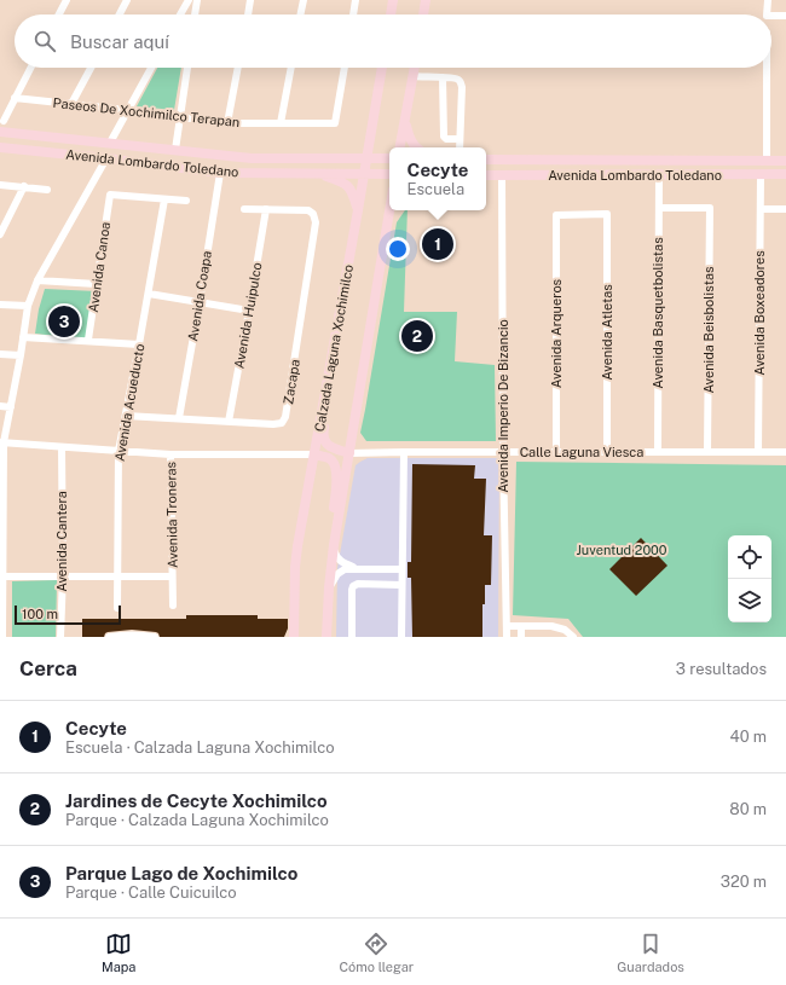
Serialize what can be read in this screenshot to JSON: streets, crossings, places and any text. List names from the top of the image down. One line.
{"streets":{"main road":["Avenida Lombardo Toledano","Calzada Laguna Xochimilco"],"street":["Paseos De Xochimilco Terapan","Avenida Canoa","Avenida Coapa","Avenida Basquetbolistas","Avenida Boxeadores","Avenida Huipulco","Avenida Beisbolistas","Avenida Atletas","Avenida Arqueros","Zacapa","Avenida Acueducto","Avenida Imperio De Bizancio","Calle Laguna Viesca","Avenida Troneras","Avenida Cantera"]},"crossings":[["Avenida Lombardo Toledano","Avenida Coapa"],["Avenida Lombardo Toledano","Avenida Basquetbolistas"],["Avenida Lombardo Toledano","Avenida Boxeadores"],["Avenida Lombardo Toledano","Calzada Laguna Xochimilco"],["Avenida Lombardo Toledano","Avenida Imperio De Bizancio"],["Avenida Canoa","Avenida Acueducto"],["Avenida Coapa","Zacapa"],["Avenida Basquetbolistas","Avenida Beisbolistas"],["Avenida Basquetbolistas","Calle Laguna Viesca"],["Avenida Boxeadores","Calle Laguna Viesca"],["Avenida Huipulco","Zacapa"],["Avenida Beisbolistas","Calle Laguna Viesca"],["Avenida Atletas","Avenida Arqueros"],["Avenida Atletas","Calle Laguna Viesca"],["Avenida Arqueros","Calle Laguna Viesca"],["Zacapa","Avenida Acueducto"],["Avenida Imperio De Bizancio","Calle Laguna Viesca"]],"parks":["Juventud 2000"],"scale_bar":"100 m","page":{"search":"Buscar aquí","popup":["Cecyte","Escuela"],"pins":["1","3","2"],"scale":"100 m","heading":["Cerca","3 resultados"],"list":[{"mark":"1","name":"Cecyte","note":"Escuela · Calzada Laguna Xochimilco","value":"40 m"},{"mark":"2","name":"Jardines de Cecyte Xochimilco","note":"Parque · Calzada Laguna Xochimilco","value":"80 m"},{"mark":"3","name":"Parque Lago de Xochimilco","note":"Parque · Calle Cuicuilco","value":"320 m"}],"nav":["Mapa","Cómo llegar","Guardados"]}}
